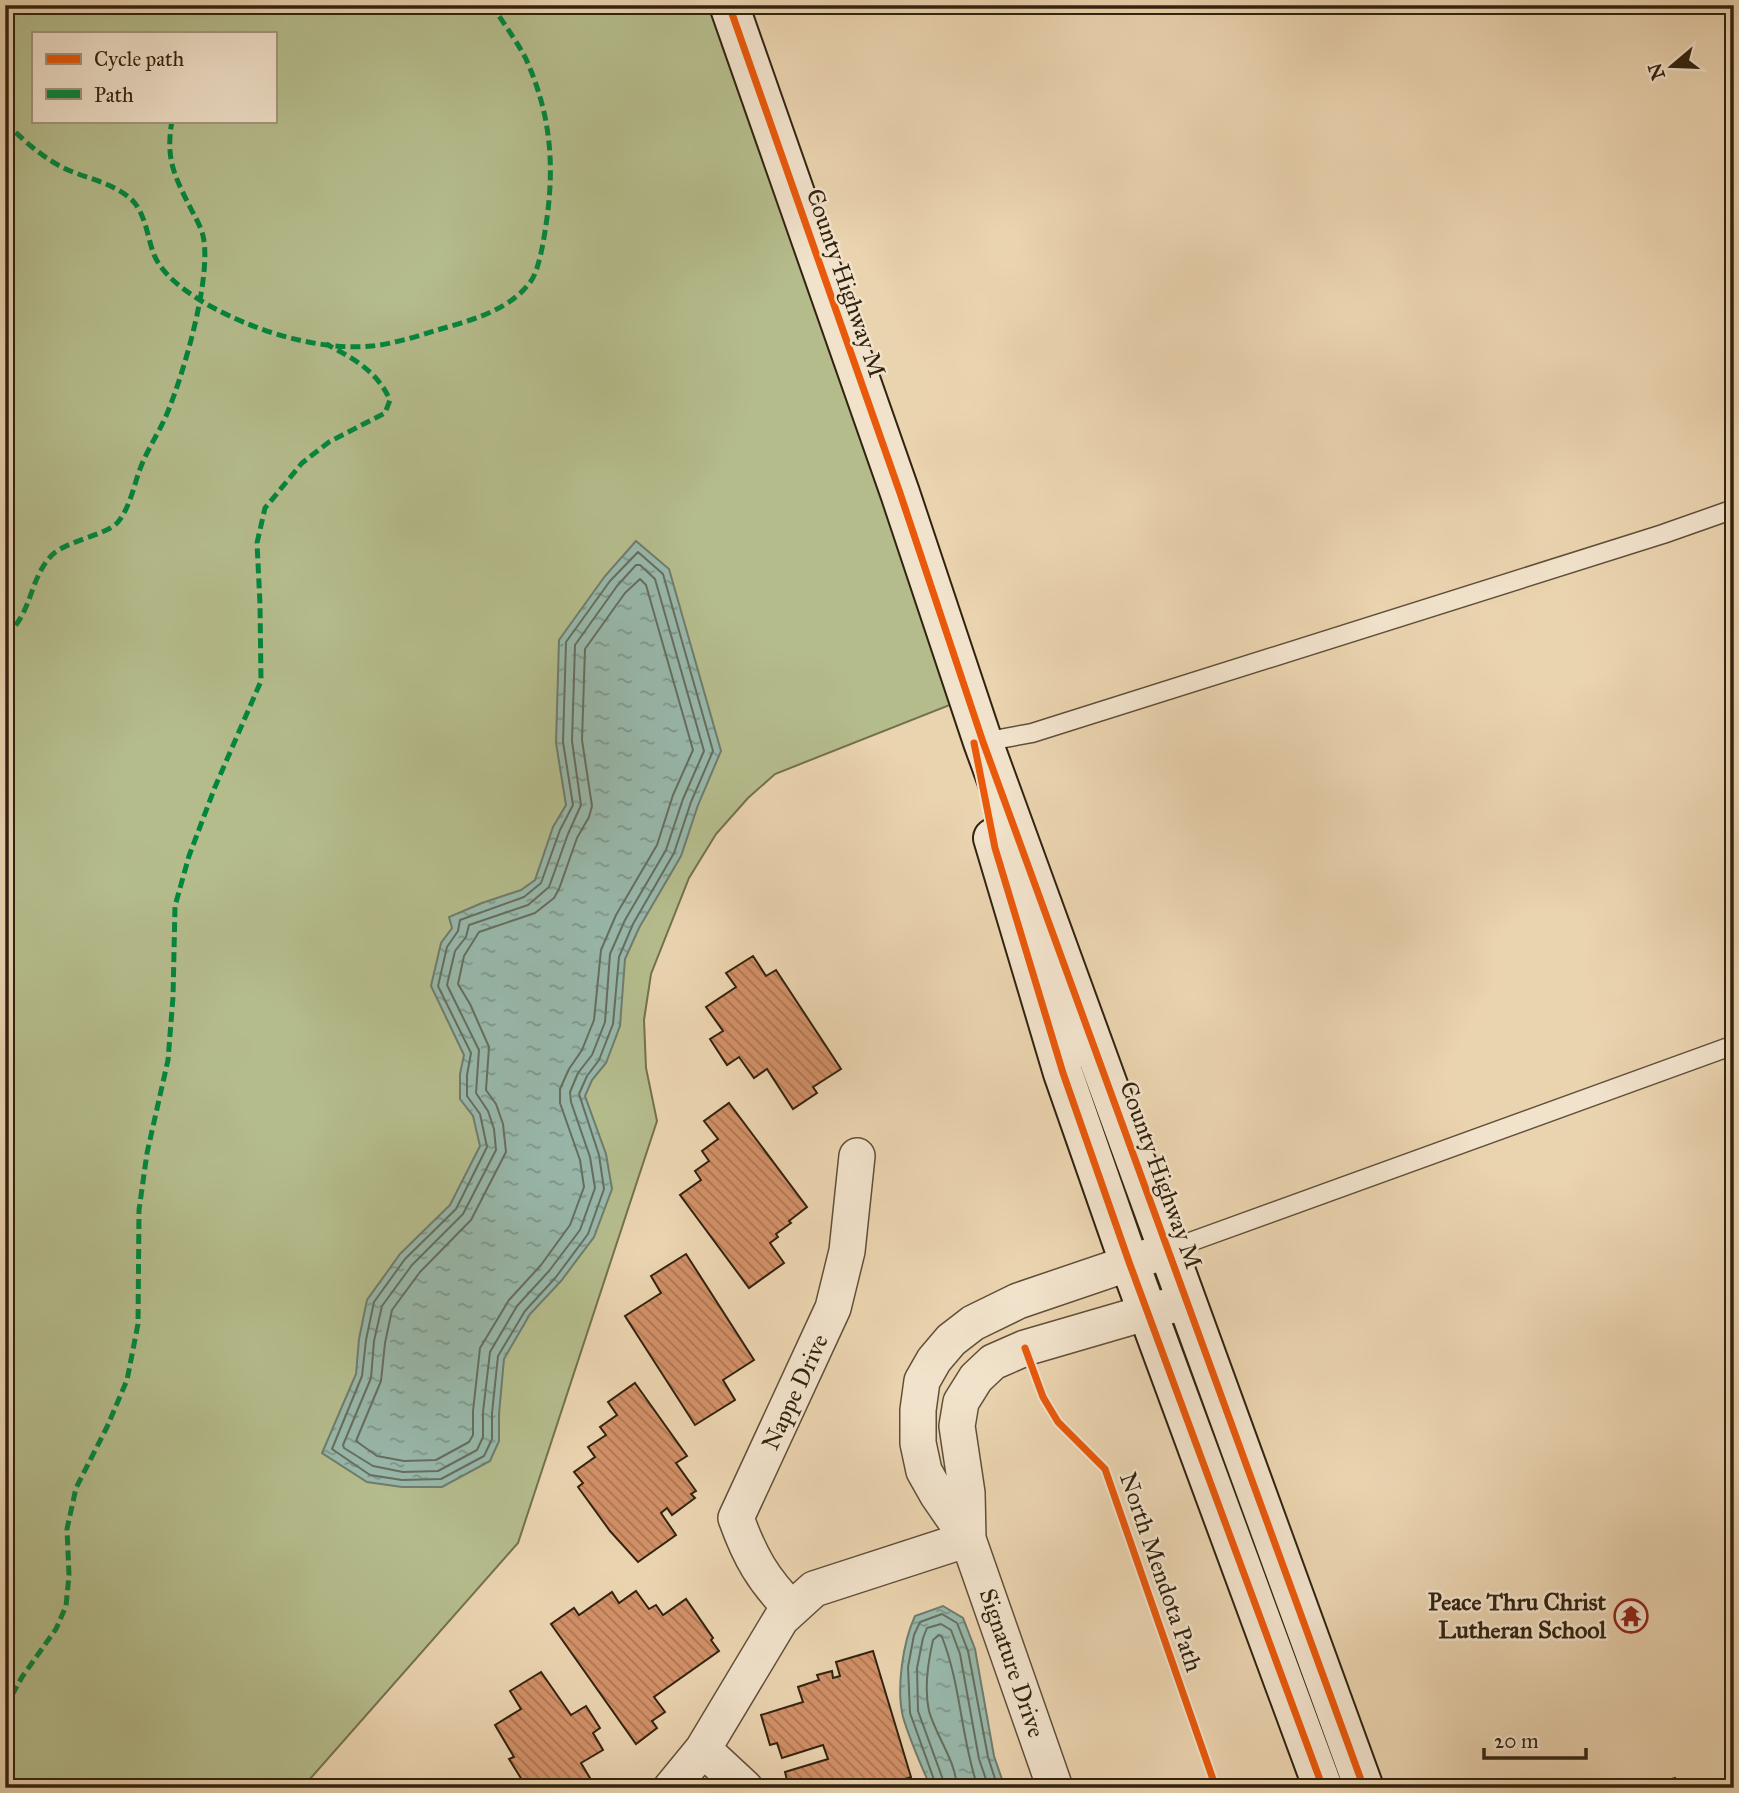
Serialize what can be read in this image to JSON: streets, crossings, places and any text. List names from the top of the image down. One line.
{"streets":{"main road":["County Highway M"],"street":["Nappe Drive","Signature Drive"],"cycle path":["North Mendota Path"]},"crossings":[["County Highway M","Signature Drive"]],"places":{"temple":["Peace Thru Christ Lutheran School"]},"legend":["Cycle path","Path"],"scale_bar":"20 m","north":"left"}
